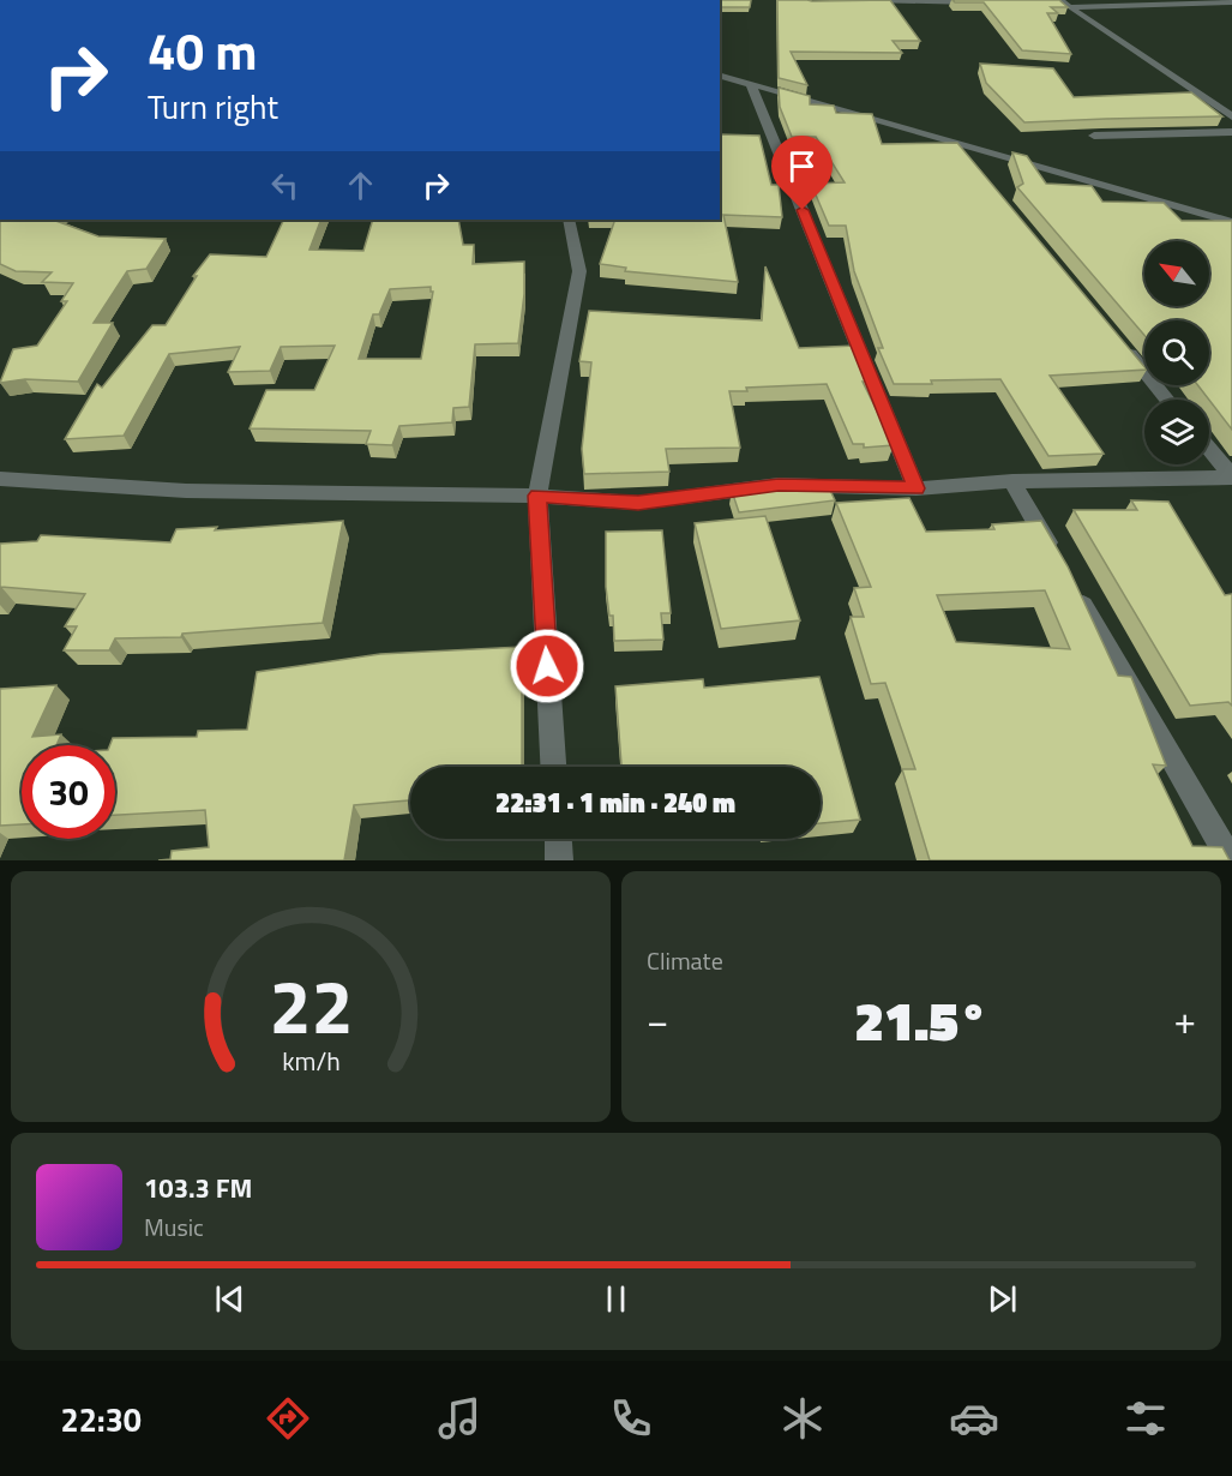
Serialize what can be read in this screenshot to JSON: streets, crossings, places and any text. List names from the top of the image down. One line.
{"north":"top left","page":{"turn":["40 m","Turn right"],"limit":"30","trip":"22:31 · 1 min · 240 m","tile":"Climate","heat":["−","21.5°","+"],"song":["103.3 FM","Music"],"tabs":"22:30","gauge":["22","km/h"]}}
